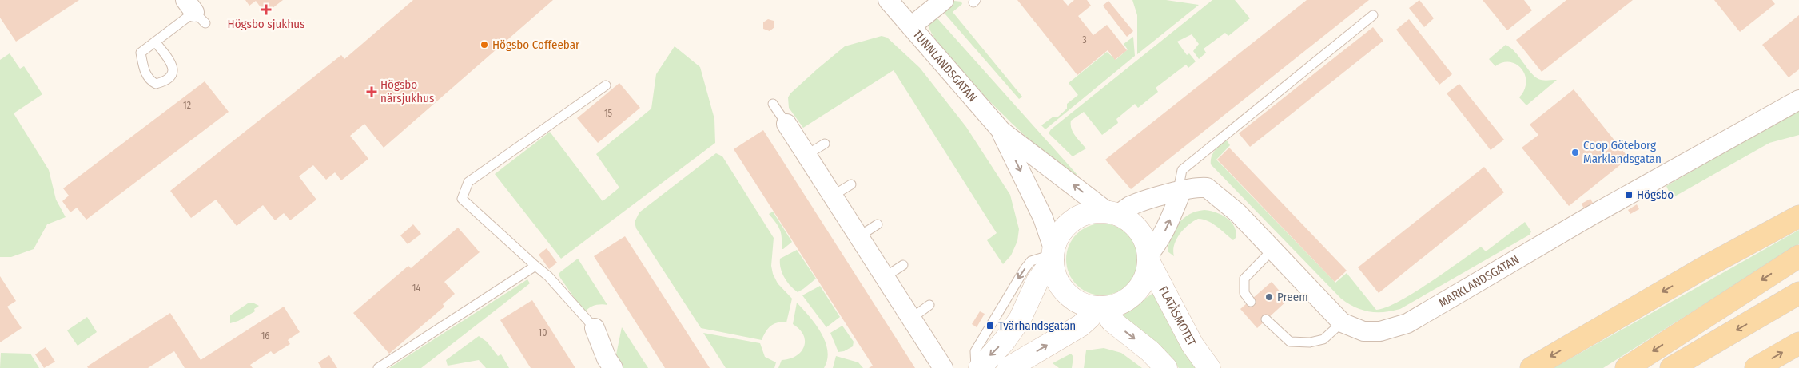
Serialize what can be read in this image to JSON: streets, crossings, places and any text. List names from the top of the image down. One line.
{"streets":{"street":["TUNNLANDSGATAN","MARKLANDSGATAN","FLATÅSMOTET"]},"crossings":[["TUNNLANDSGATAN","MARKLANDSGATAN"],["TUNNLANDSGATAN","FLATÅSMOTET"],["MARKLANDSGATAN","FLATÅSMOTET"]],"places":{"health":["Högsbo sjukhus","Högsbo närsjukhus"],"other":["Högsbo Coffeebar","Coop Göteborg Marklandsgatan","Preem"],"transit":["Högsbo","Tvärhandsgatan"]},"house_numbers":["3","12","15","14","10","16"]}
